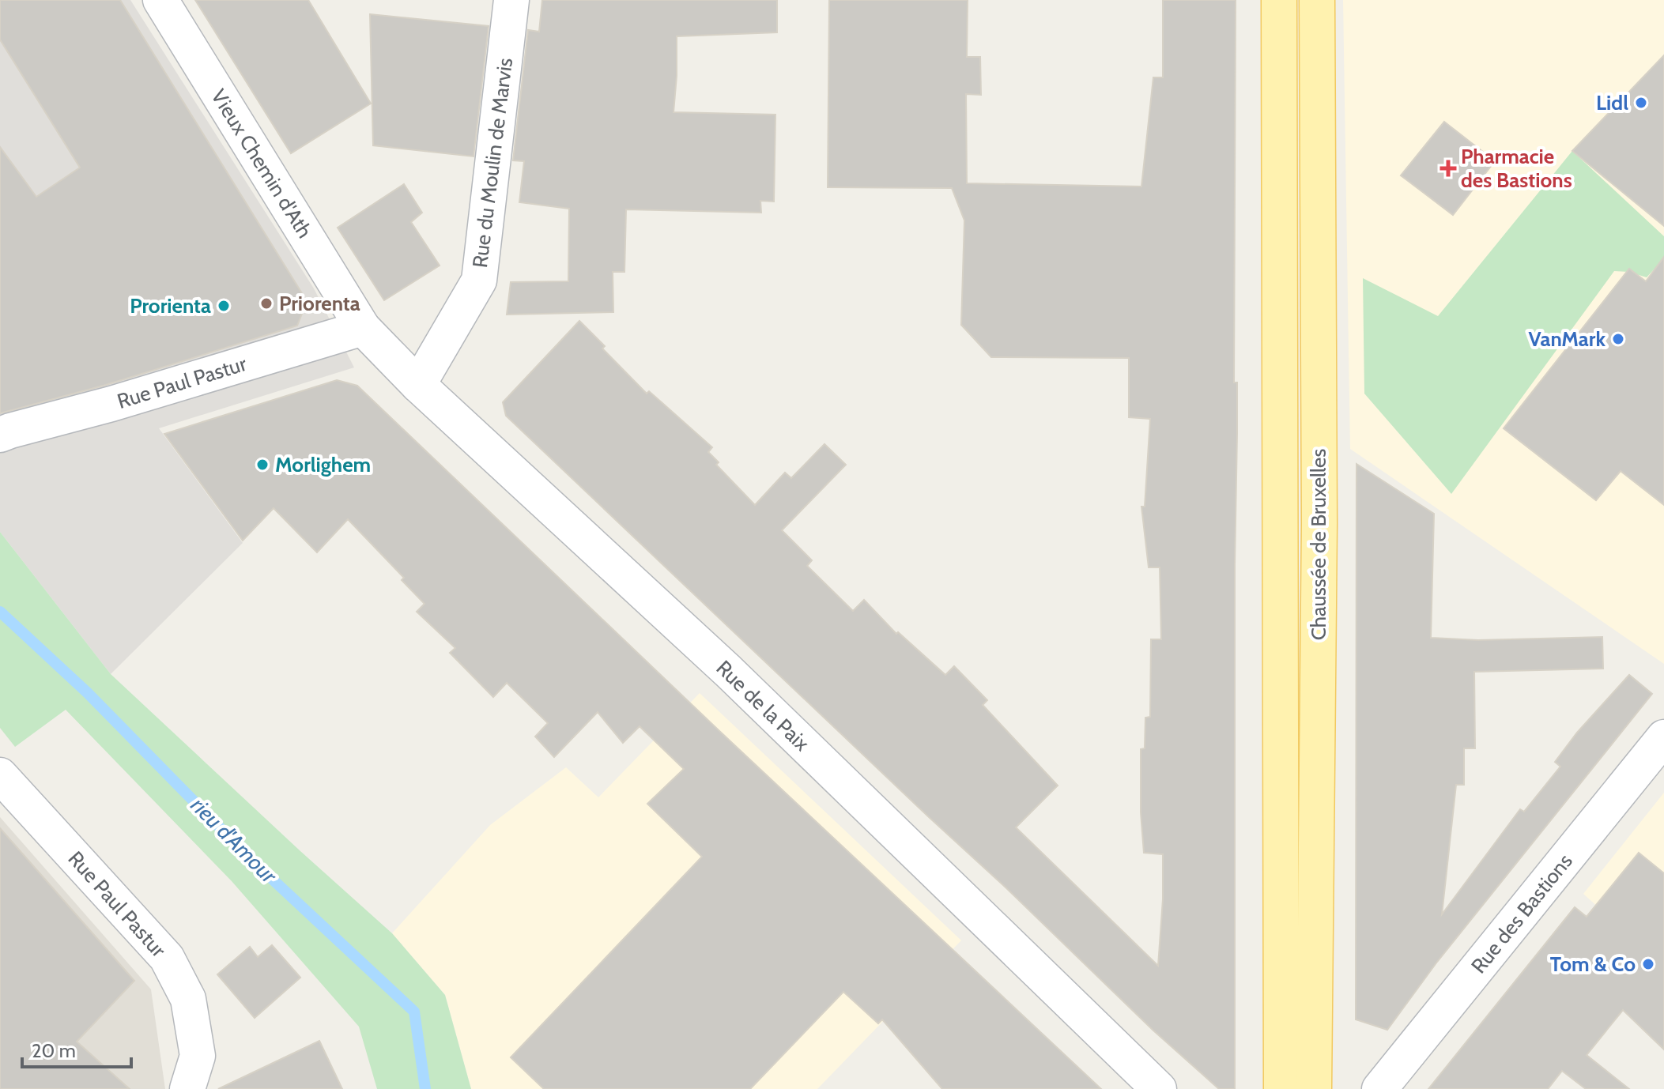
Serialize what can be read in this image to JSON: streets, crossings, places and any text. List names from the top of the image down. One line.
{"streets":{"main road":["Chaussée de Bruxelles"],"street":["Rue du Moulin de Marvis","Vieux Chemin d'Ath","Rue Paul Pastur","Rue de la Paix","Rue des Bastions"]},"crossings":[["Rue du Moulin de Marvis","Rue de la Paix"],["Vieux Chemin d'Ath","Rue Paul Pastur"],["Vieux Chemin d'Ath","Rue de la Paix"],["Rue Paul Pastur","Rue de la Paix"]],"water":["rieu d'Amour"],"places":{"other":["Lidl","Priorenta","Prorienta","VanMark","Morlighem","Tom & Co"],"health":["Pharmacie des Bastions"]},"scale_bar":"20 m"}
